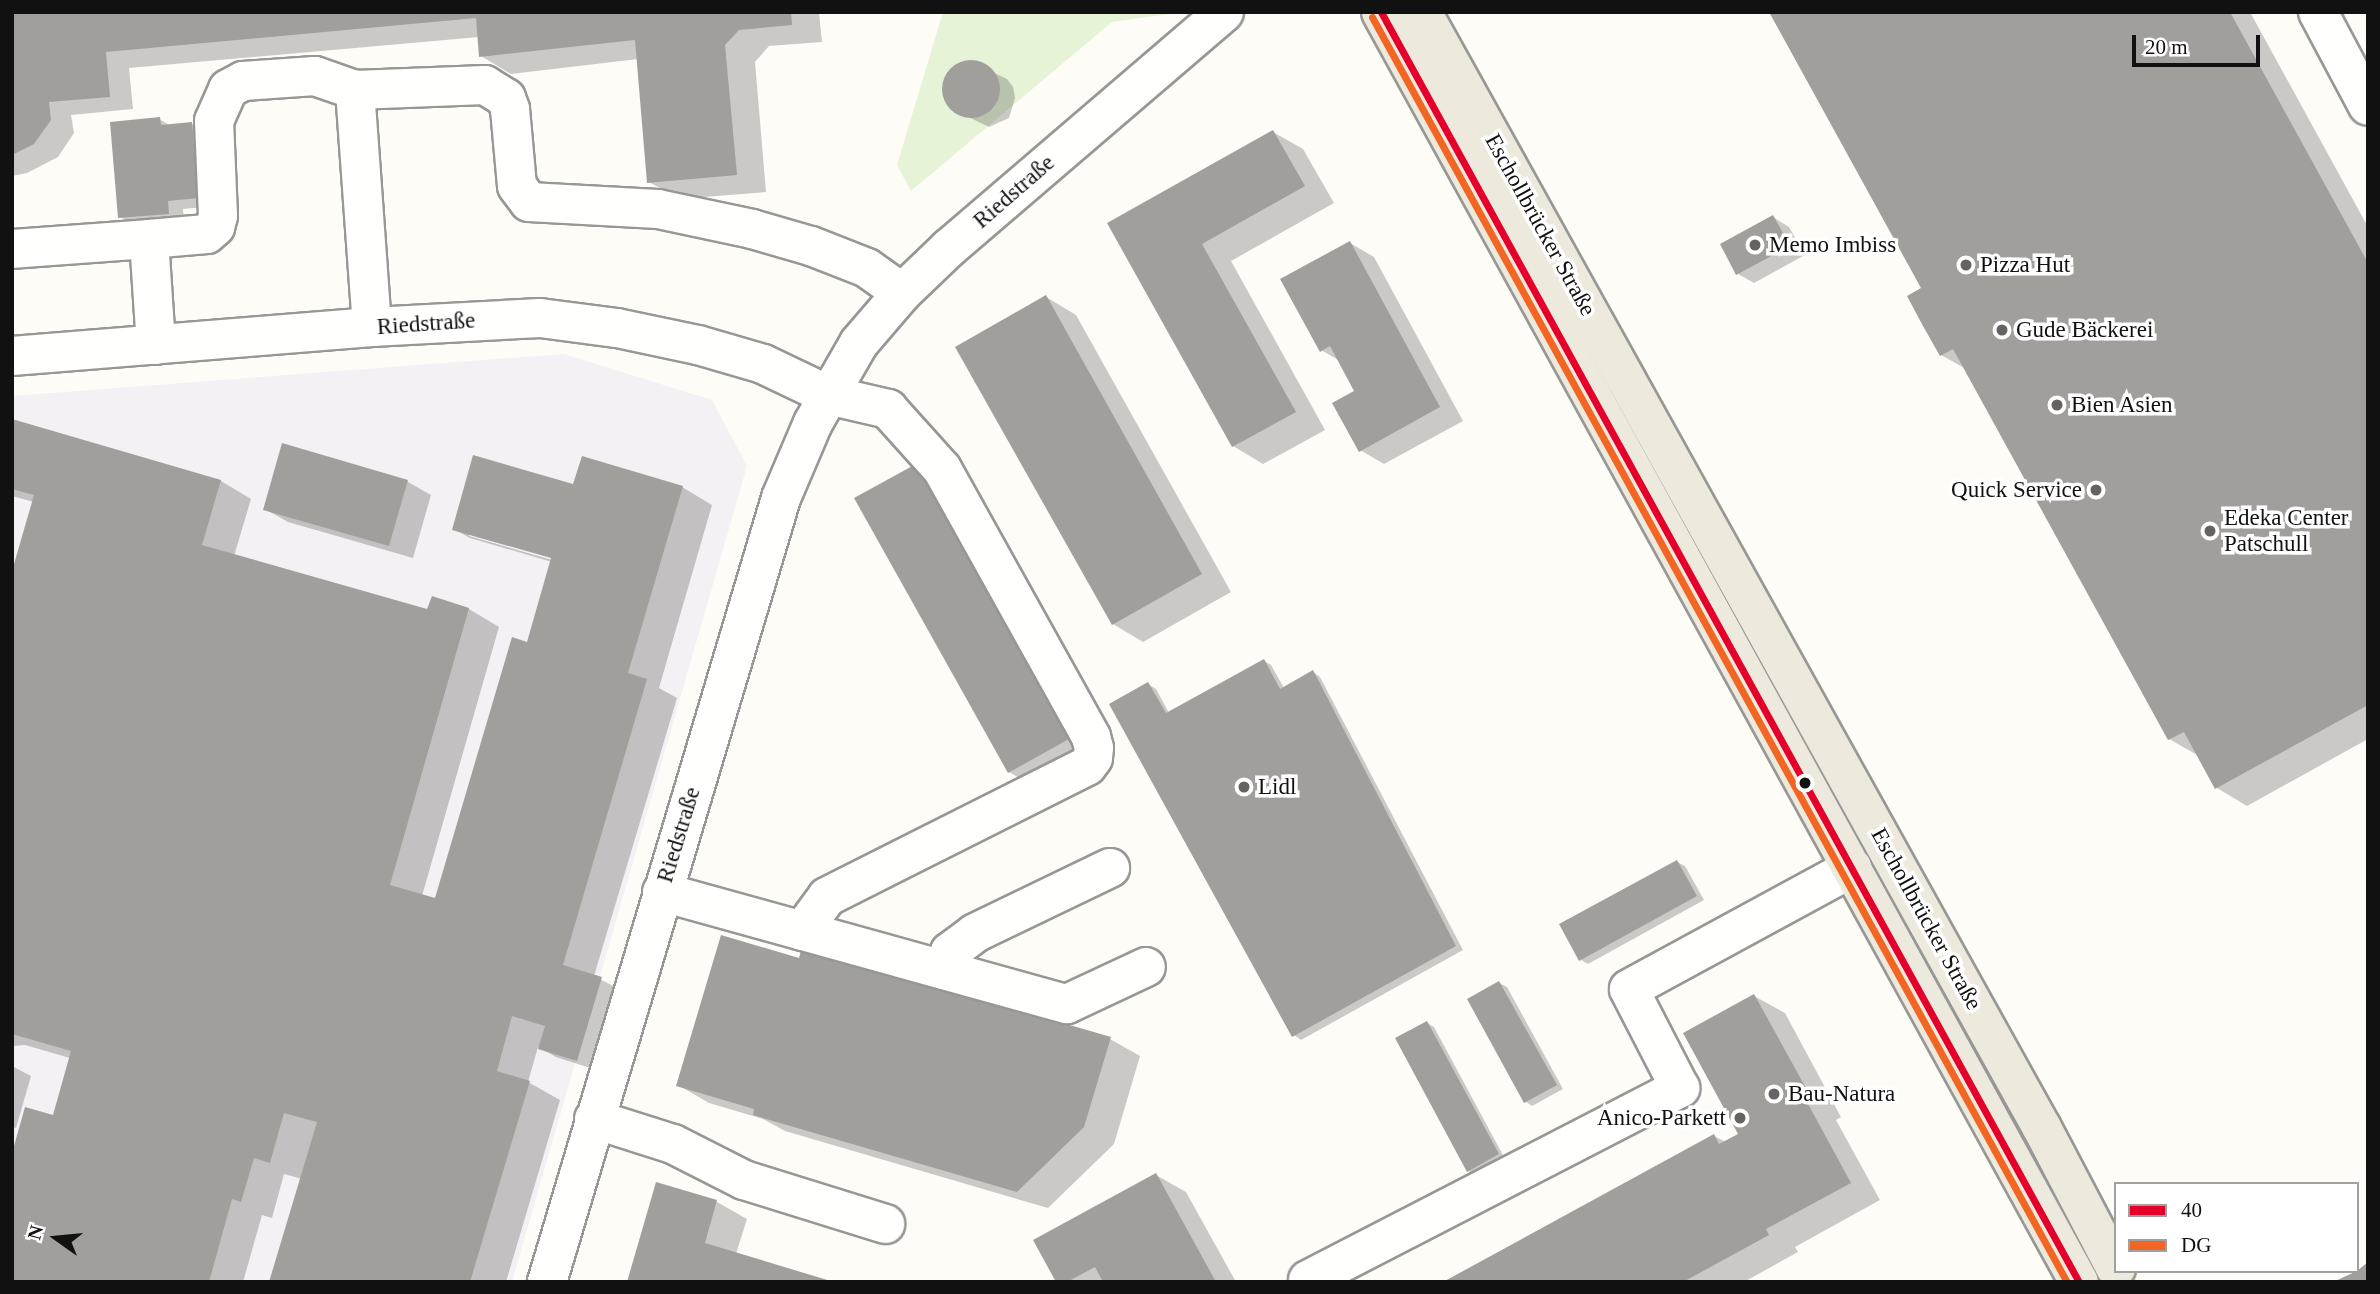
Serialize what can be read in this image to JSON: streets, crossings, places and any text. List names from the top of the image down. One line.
{"streets":{"main road":["Eschollbrücker Straße"],"street":["Riedstraße"]},"places":["Memo Imbiss","Pizza Hut","Gude Bäckerei","Bien Asien","Quick Service","Edeka Center Patschull","Lidl","Bau-Natura","Anico-Parkett"],"lines":["transit line 40","transit line DG"],"legend":["40","DG"],"scale_bar":"20 m","north":"left"}
